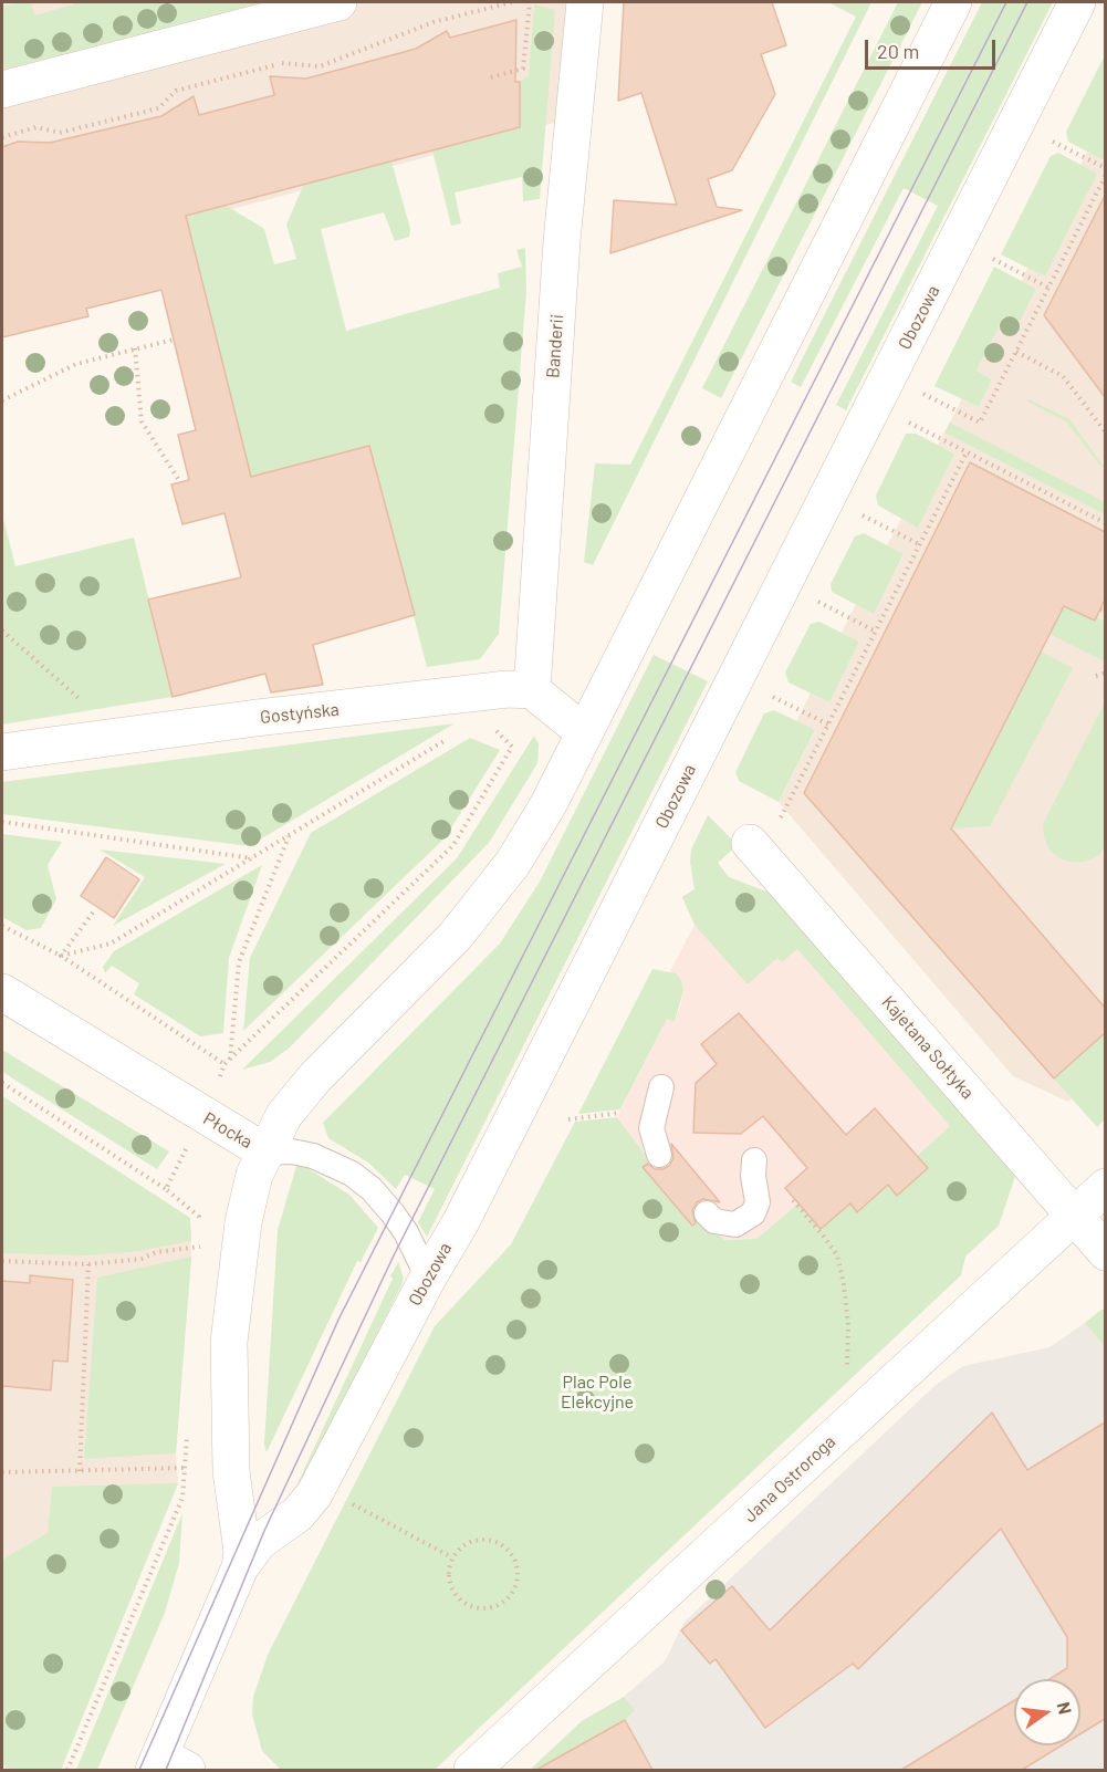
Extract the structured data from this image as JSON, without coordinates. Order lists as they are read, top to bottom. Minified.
{"streets":{"street":["Obozowa","Banderii","Gostyńska","Kajetana Sołtyka","Płocka","Jana Ostroroga"]},"crossings":[["Obozowa","Płocka"],["Banderii","Gostyńska"],["Kajetana Sołtyka","Jana Ostroroga"]],"parks":["Plac Pole Elekcyjne"],"scale_bar":"20 m","north":"right"}
